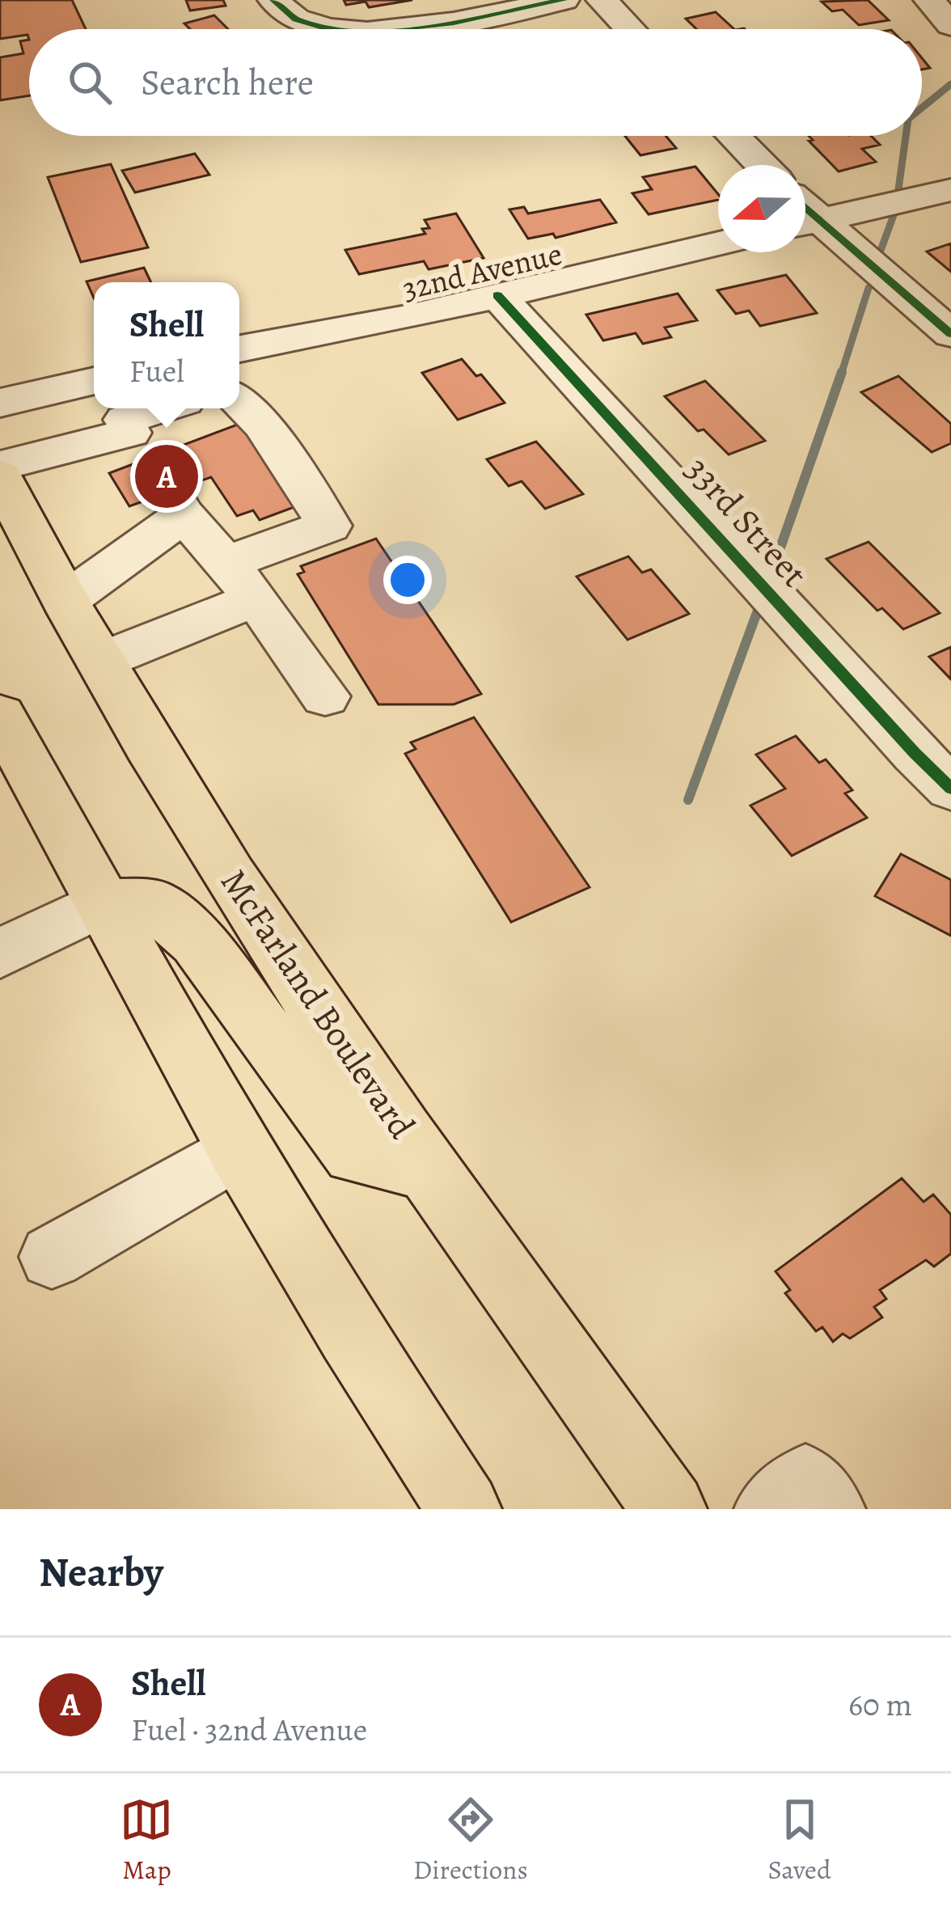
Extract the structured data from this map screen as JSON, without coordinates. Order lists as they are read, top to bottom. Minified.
{"streets":{"highway":["McFarland Boulevard"],"street":["32nd Avenue","33rd Street"]},"crossings":[["32nd Avenue","33rd Street"]],"north":"left","page":{"search":"Search here","popup":["Shell","Fuel"],"pins":"A","heading":"Nearby","list":[{"mark":"A","name":"Shell","note":"Fuel · 32nd Avenue","value":"60 m"}],"nav":["Map","Directions","Saved"]}}
